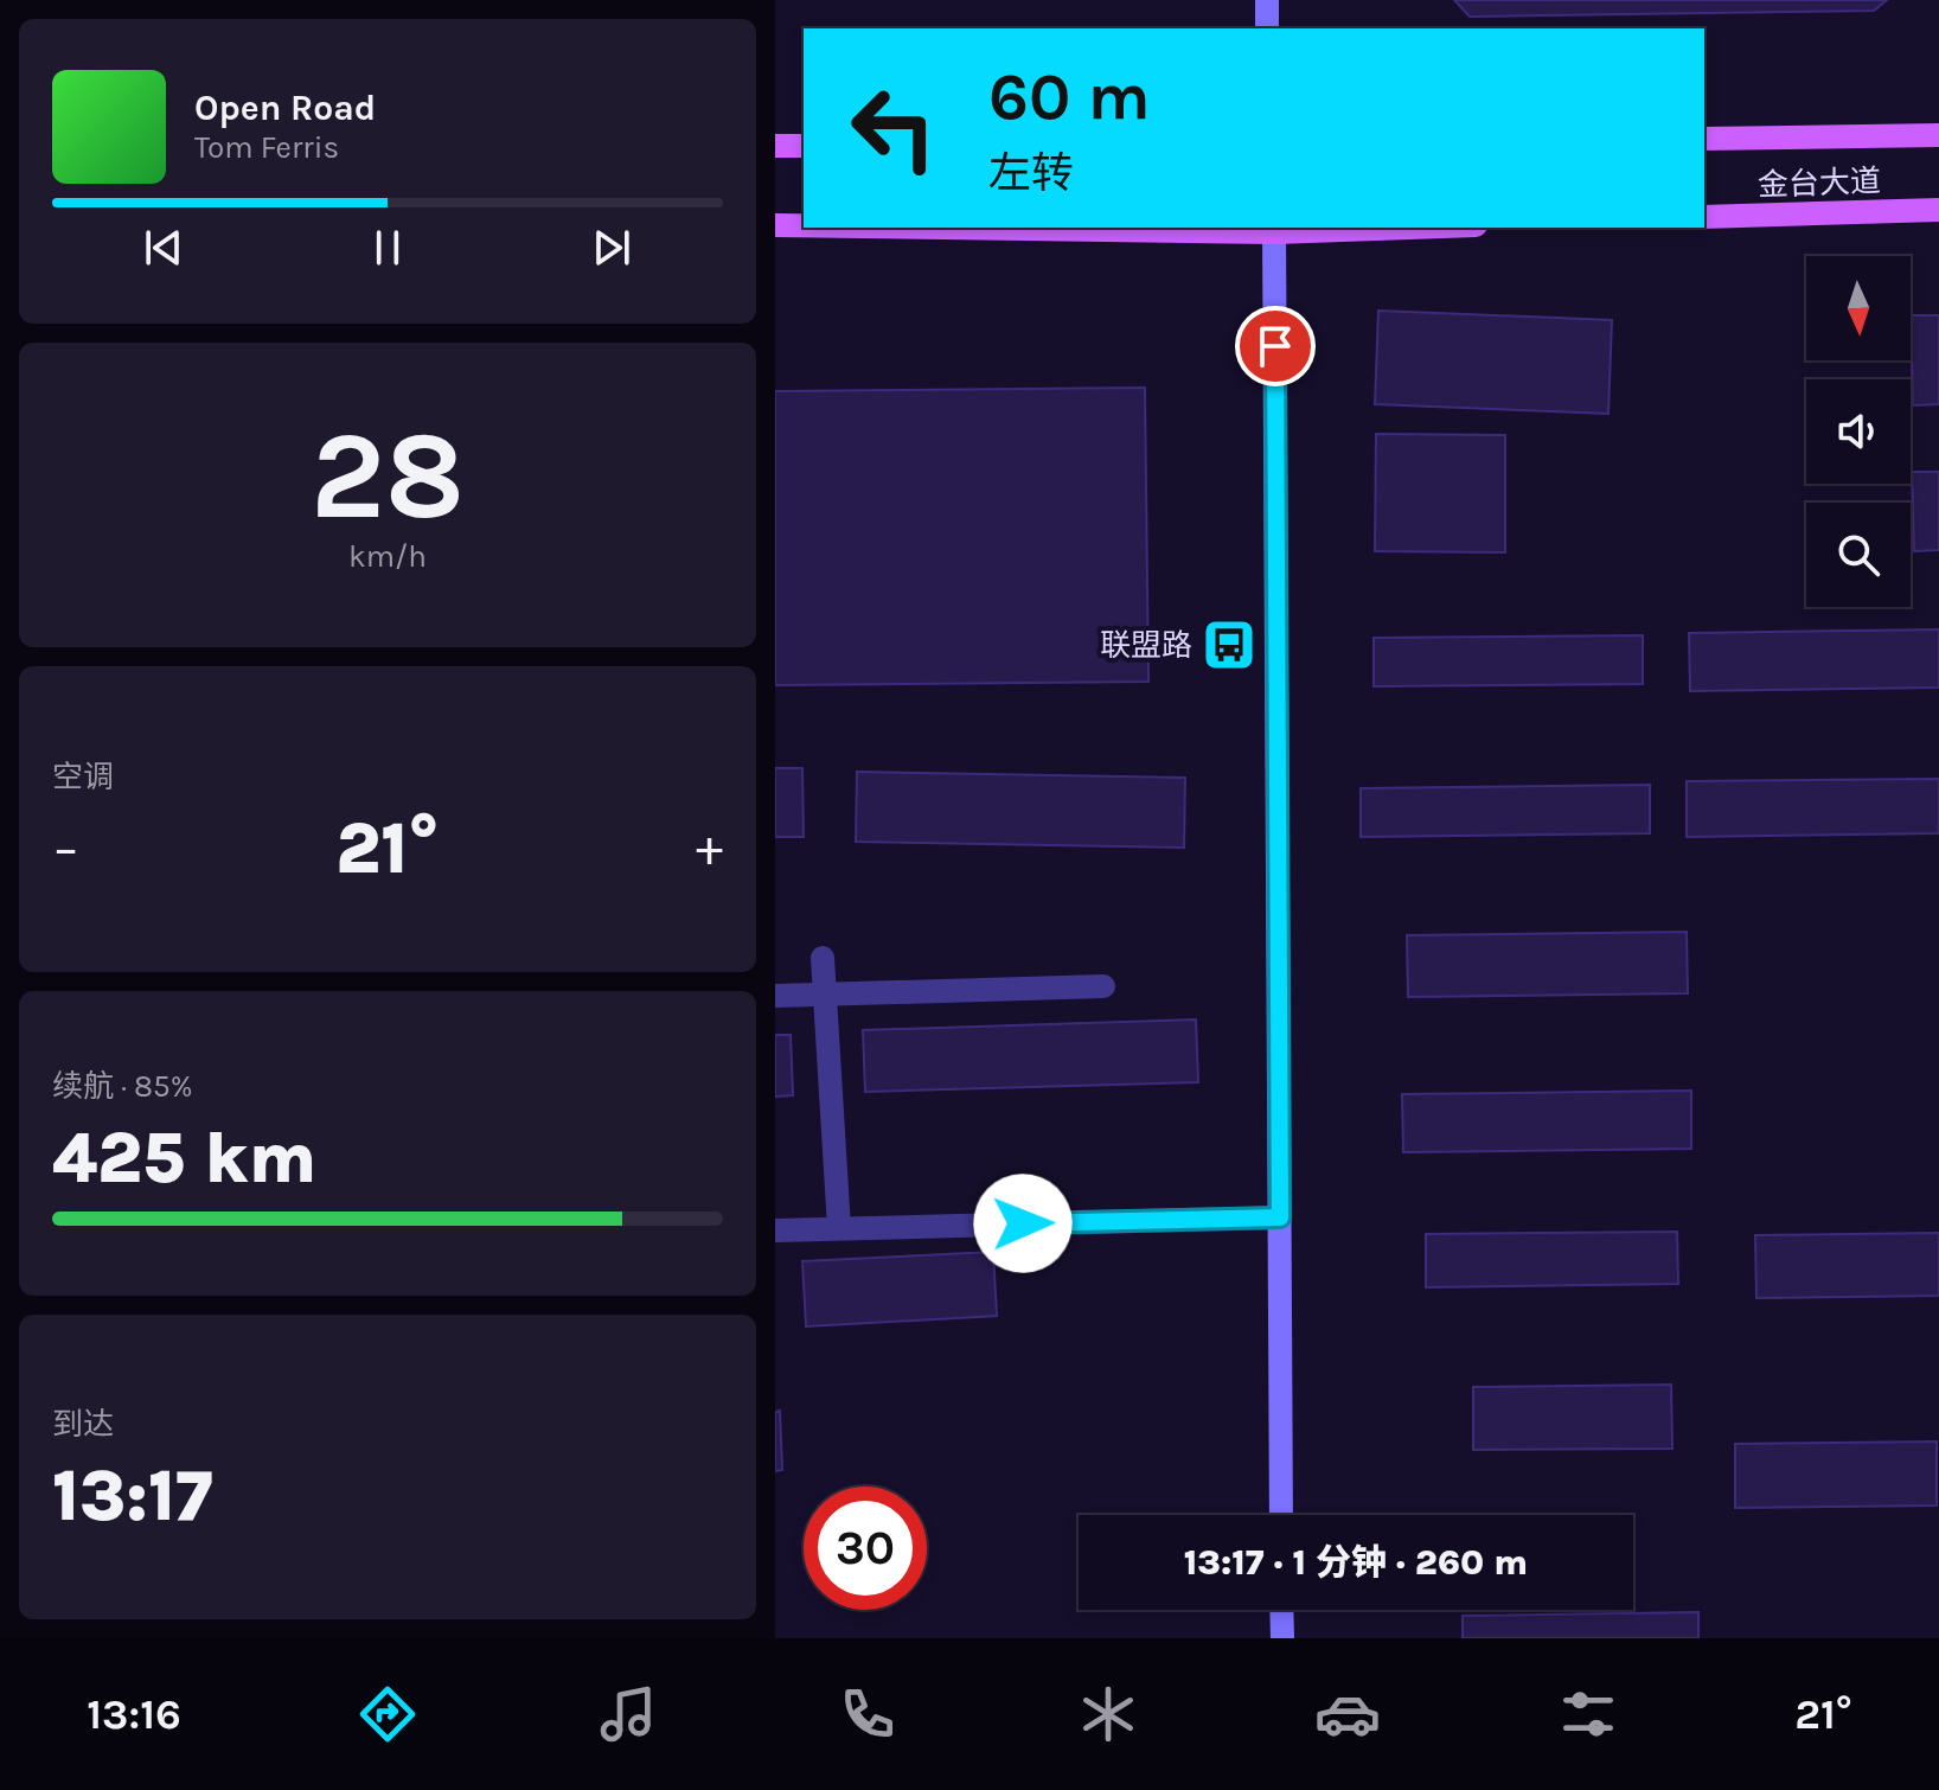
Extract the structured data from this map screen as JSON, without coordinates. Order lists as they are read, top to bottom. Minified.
{"streets":{"main road":["金台大道"]},"places":{"bus stop":["联盟路"]},"north":"bottom","page":{"turn":["60 m","左转"],"song":["Open Road","Tom Ferris"],"tile":[["28","km/h"],"空调",["续航 · 85%","425 km"],["到达","13:17"]],"heat":["−","21°","+"],"limit":"30","trip":"13:17 · 1 分钟 · 260 m","tabs":["13:16","21°"]}}
